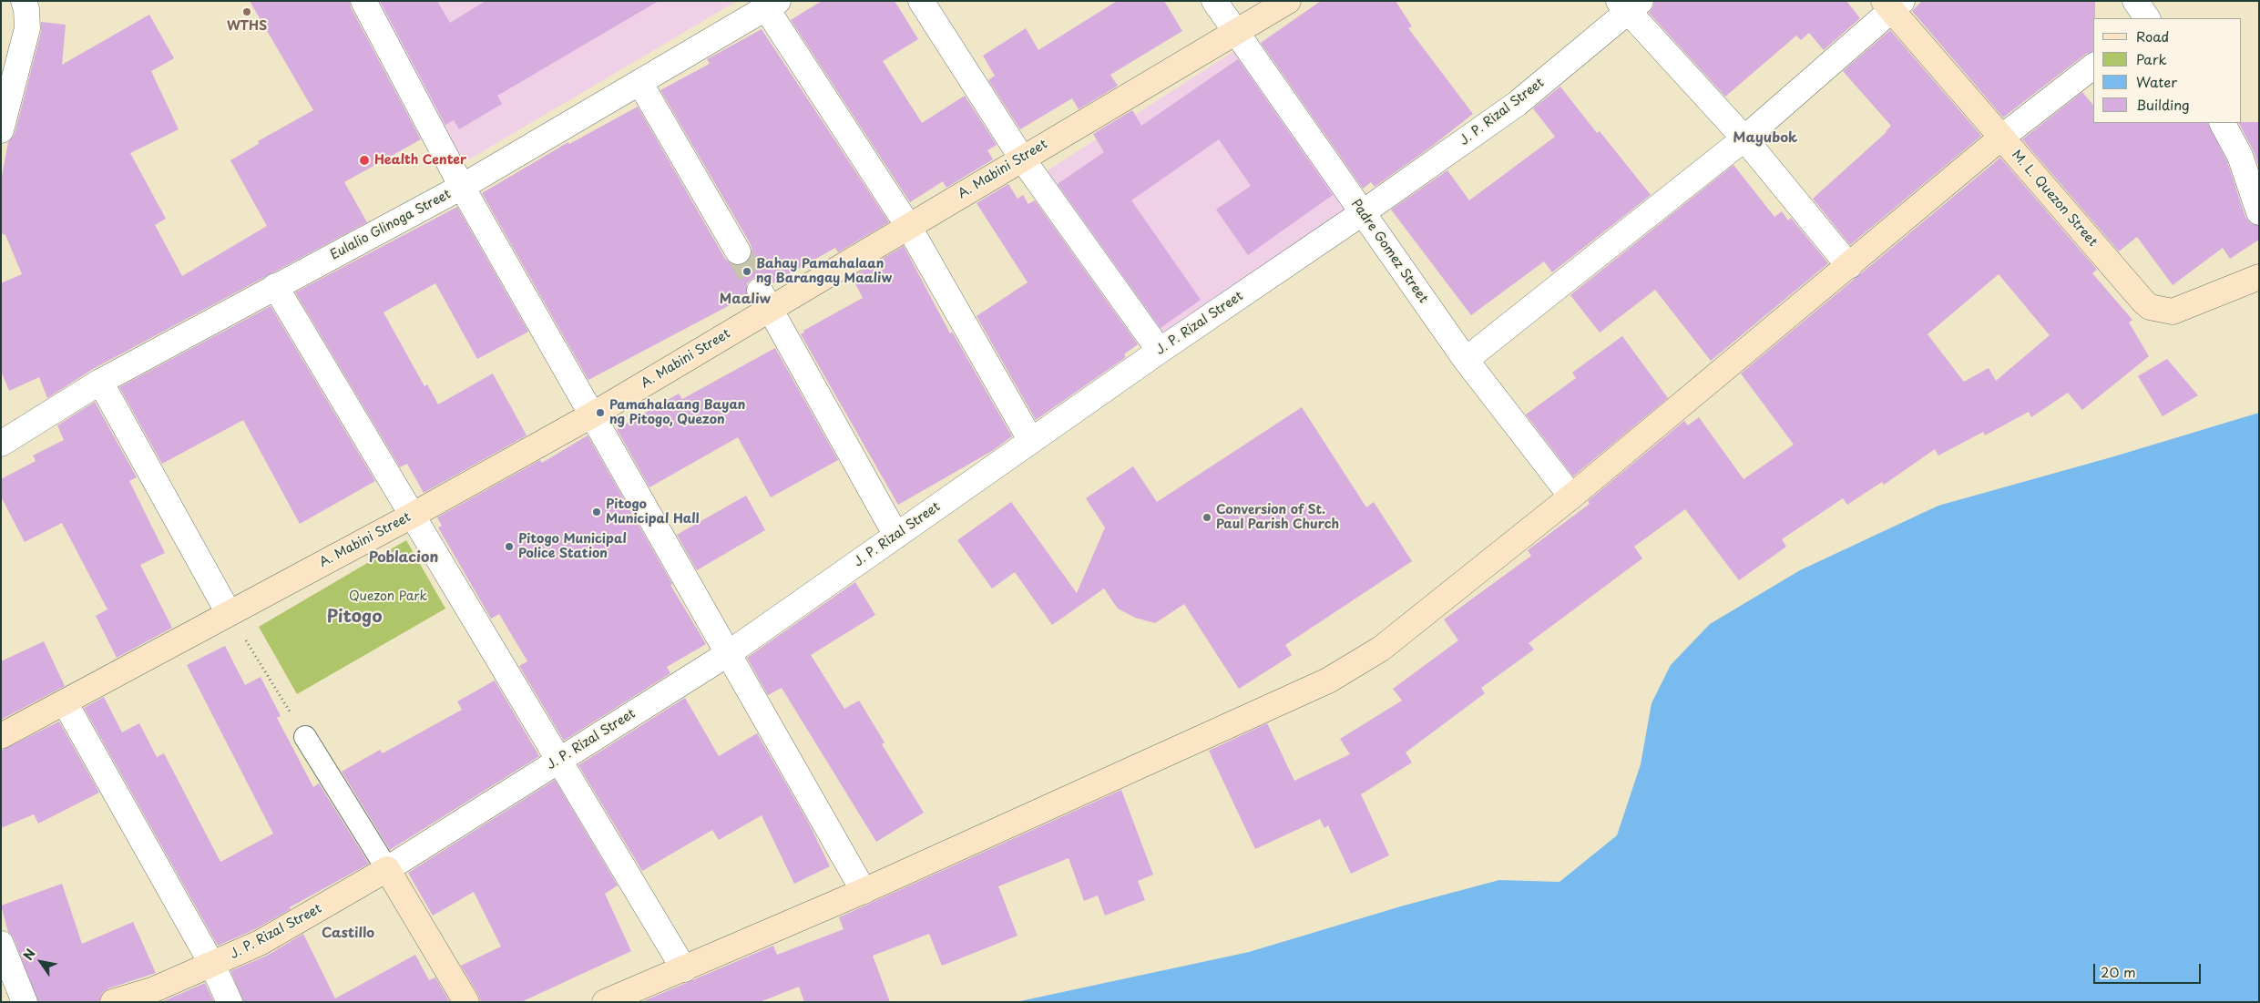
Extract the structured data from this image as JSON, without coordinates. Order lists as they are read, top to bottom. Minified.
{"streets":{"street":["J. P. Rizal Street","A. Mabini Street","M. L. Quezon Street","Eulalio Glinoga Street","Padre Gomez Street"]},"crossings":[["J. P. Rizal Street","Padre Gomez Street"],["A. Mabini Street","Padre Gomez Street"]],"districts":["Mayubok","Maaliw","Poblacion","Pitogo","Castillo"],"parks":["Quezon Park"],"places":["WTHS","Health Center","Bahay Pamahalaan ng Barangay Maaliw","Pamahalaang Bayan ng Pitogo, Quezon","Pitogo Municipal Hall","Conversion of St. Paul Parish Church","Pitogo Municipal Police Station"],"legend":["Road","Park","Water","Building"],"scale_bar":"20 m","north":"top left"}
